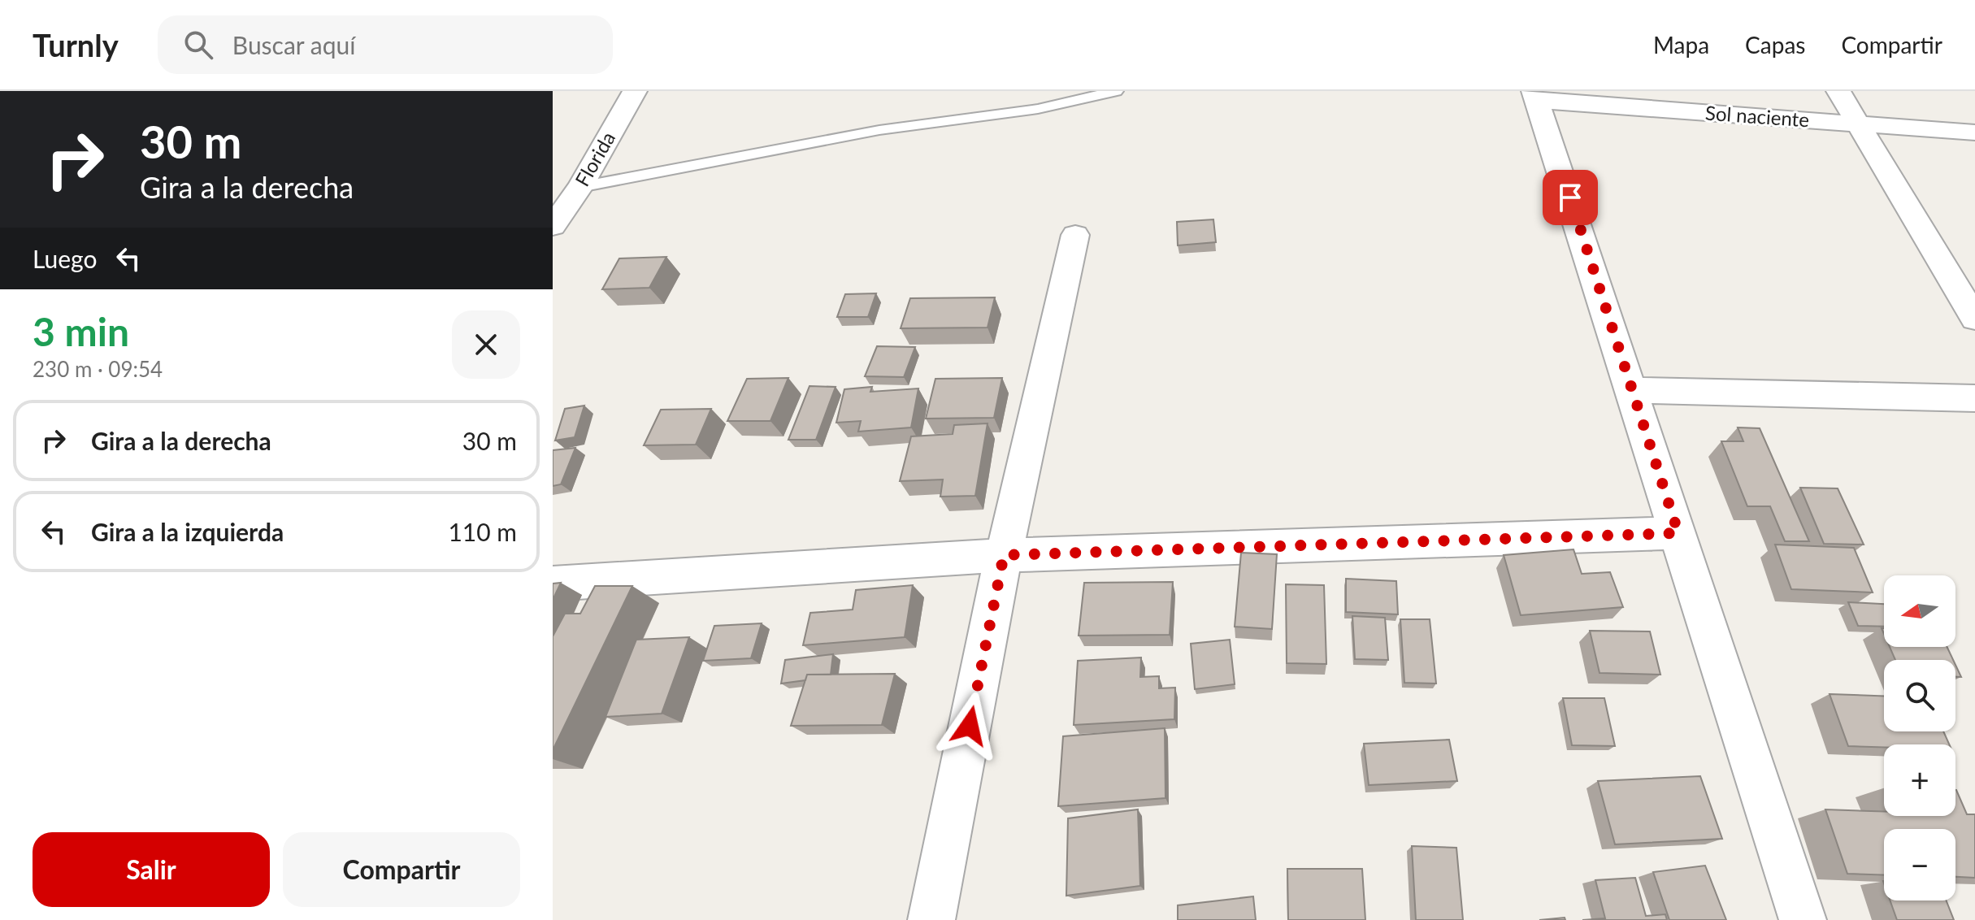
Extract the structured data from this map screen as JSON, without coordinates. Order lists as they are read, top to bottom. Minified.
{"streets":{"street":["Sol naciente","Florida"]},"north":"left","page":{"header":"Turnly","search":"Buscar aquí","nav":["Mapa","Capas","Compartir"],"turn":["30 m","Gira a la derecha"],"then":"Luego","heading":["3 min","230 m · 09:54"],"list":[{"name":"Gira a la derecha","value":"30 m"},{"name":"Gira a la izquierda","value":"110 m"}],"map_buttons":["+","−"],"buttons":["Salir","Compartir"]}}
